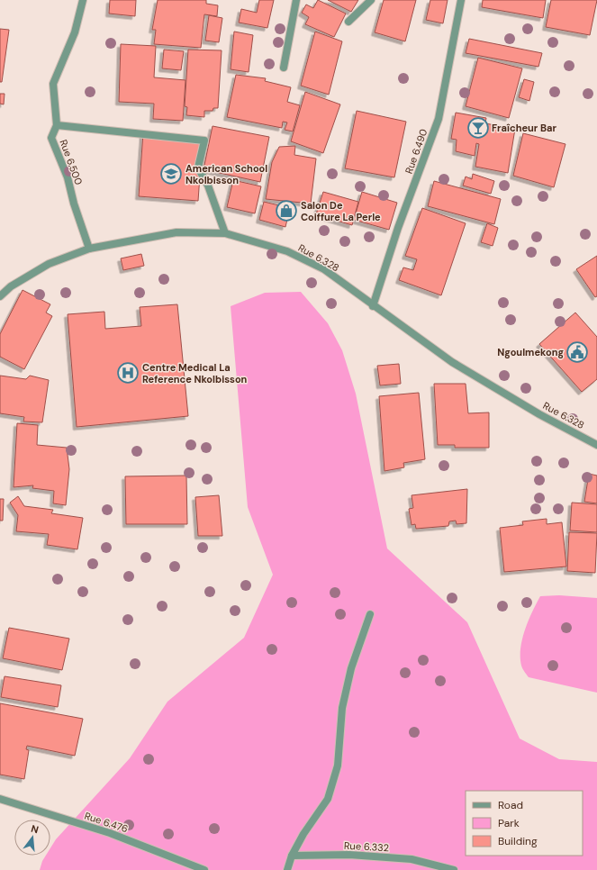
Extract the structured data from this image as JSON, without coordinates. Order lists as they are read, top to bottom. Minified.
{"streets":{"street":["Rue 6.490","Rue 6.500","Rue 6.328","Rue 6.476","Rue 6.332"]},"crossings":[["Rue 6.490","Rue 6.328"],["Rue 6.500","Rue 6.328"]],"places":{"bar":["Fraîcheur Bar"],"school or university":["American School Nkolbisson"],"shop":["Salon De Coiffure La Perle"],"public building":["Ngoulmekong"],"hospital":["Centre Medical La Reference Nkolbisson"]},"legend":["Road","Park","Building"],"north":"top"}
